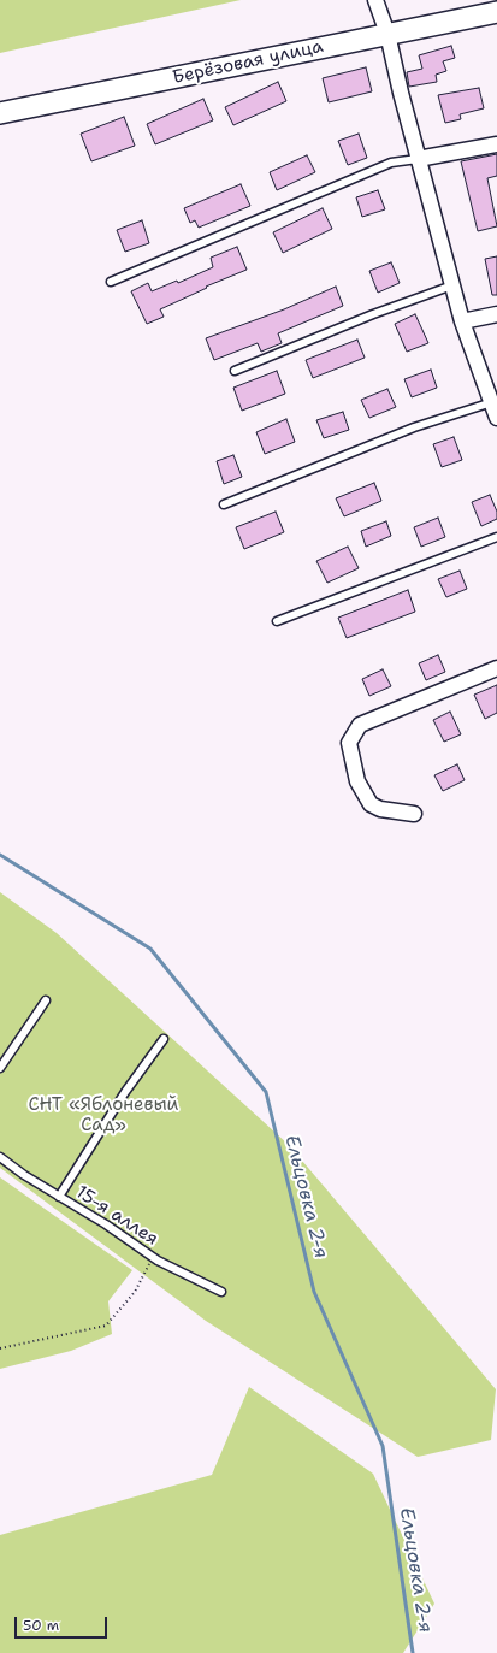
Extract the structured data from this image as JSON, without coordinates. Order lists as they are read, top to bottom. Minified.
{"streets":{"main road":["Берёзовая улица"],"lane":["15-я аллея"]},"water":["Ельцовка 2-я"],"parks":["СНТ «Яблоневый Сад»"],"scale_bar":"50 m"}
